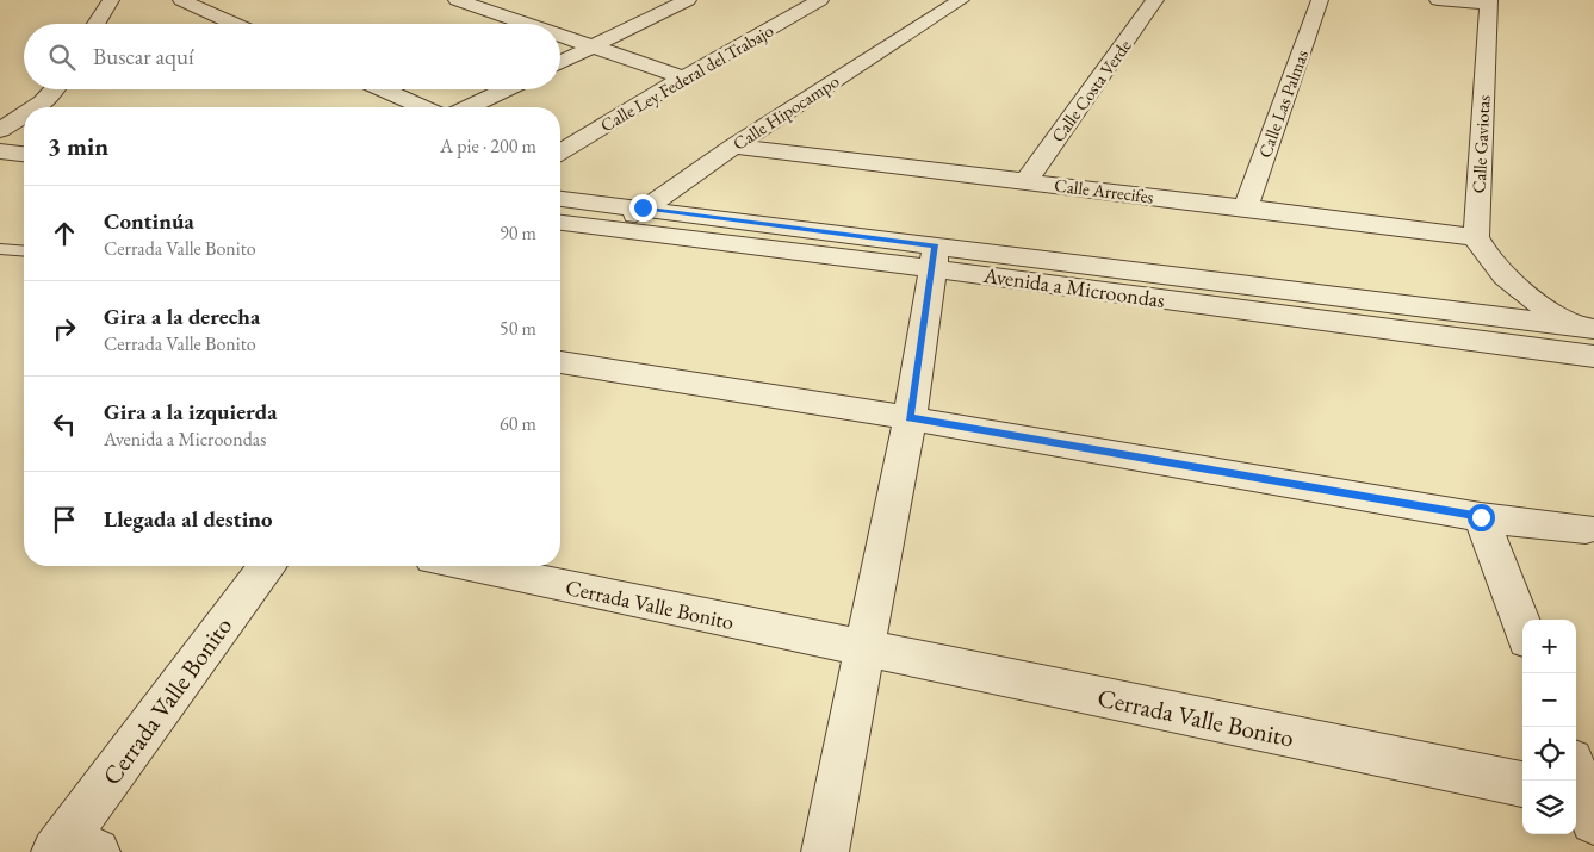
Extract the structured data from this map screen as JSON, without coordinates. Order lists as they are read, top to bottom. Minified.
{"streets":{"street":["Calle Ley Federal del Trabajo","Calle Costa Verde","Calle Las Palmas","Calle Hipocampo","Calle Gaviotas","Calle Arrecifes","Avenida a Microondas","Cerrada Valle Bonito"]},"crossings":[["Calle Costa Verde","Calle Arrecifes"],["Calle Las Palmas","Calle Arrecifes"],["Calle Hipocampo","Calle Arrecifes"],["Calle Hipocampo","Avenida a Microondas"],["Calle Gaviotas","Calle Arrecifes"]],"page":{"search":"Buscar aquí","heading":["3 min","A pie · 200 m"],"list":[["Continúa","Cerrada Valle Bonito","90 m"],["Gira a la derecha","Cerrada Valle Bonito","50 m"],["Gira a la izquierda","Avenida a Microondas","60 m"],"Llegada al destino"],"map_buttons":["+","−"]}}
